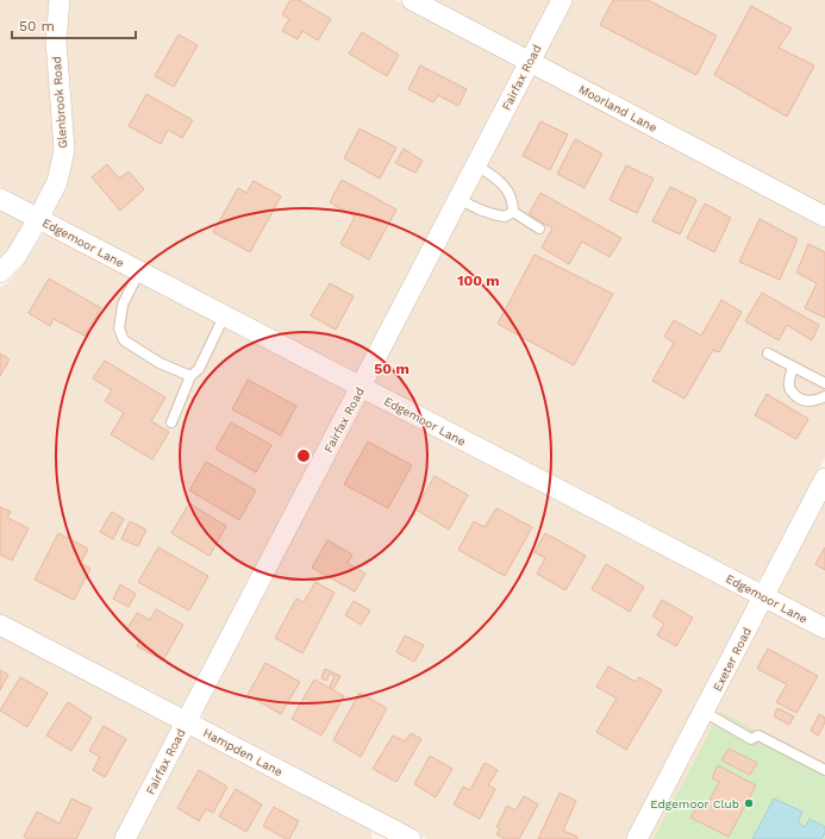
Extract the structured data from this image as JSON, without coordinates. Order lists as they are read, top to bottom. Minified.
{"streets":{"street":["Fairfax Road","Glenbrook Road","Moorland Lane","Edgemoor Lane","Exeter Road","Hampden Lane"]},"crossings":[["Fairfax Road","Moorland Lane"],["Fairfax Road","Edgemoor Lane"],["Fairfax Road","Hampden Lane"],["Glenbrook Road","Edgemoor Lane"],["Edgemoor Lane","Exeter Road"]],"places":["Edgemoor Club"],"scale_bar":"50 m","rings":["100 m","50 m"]}
